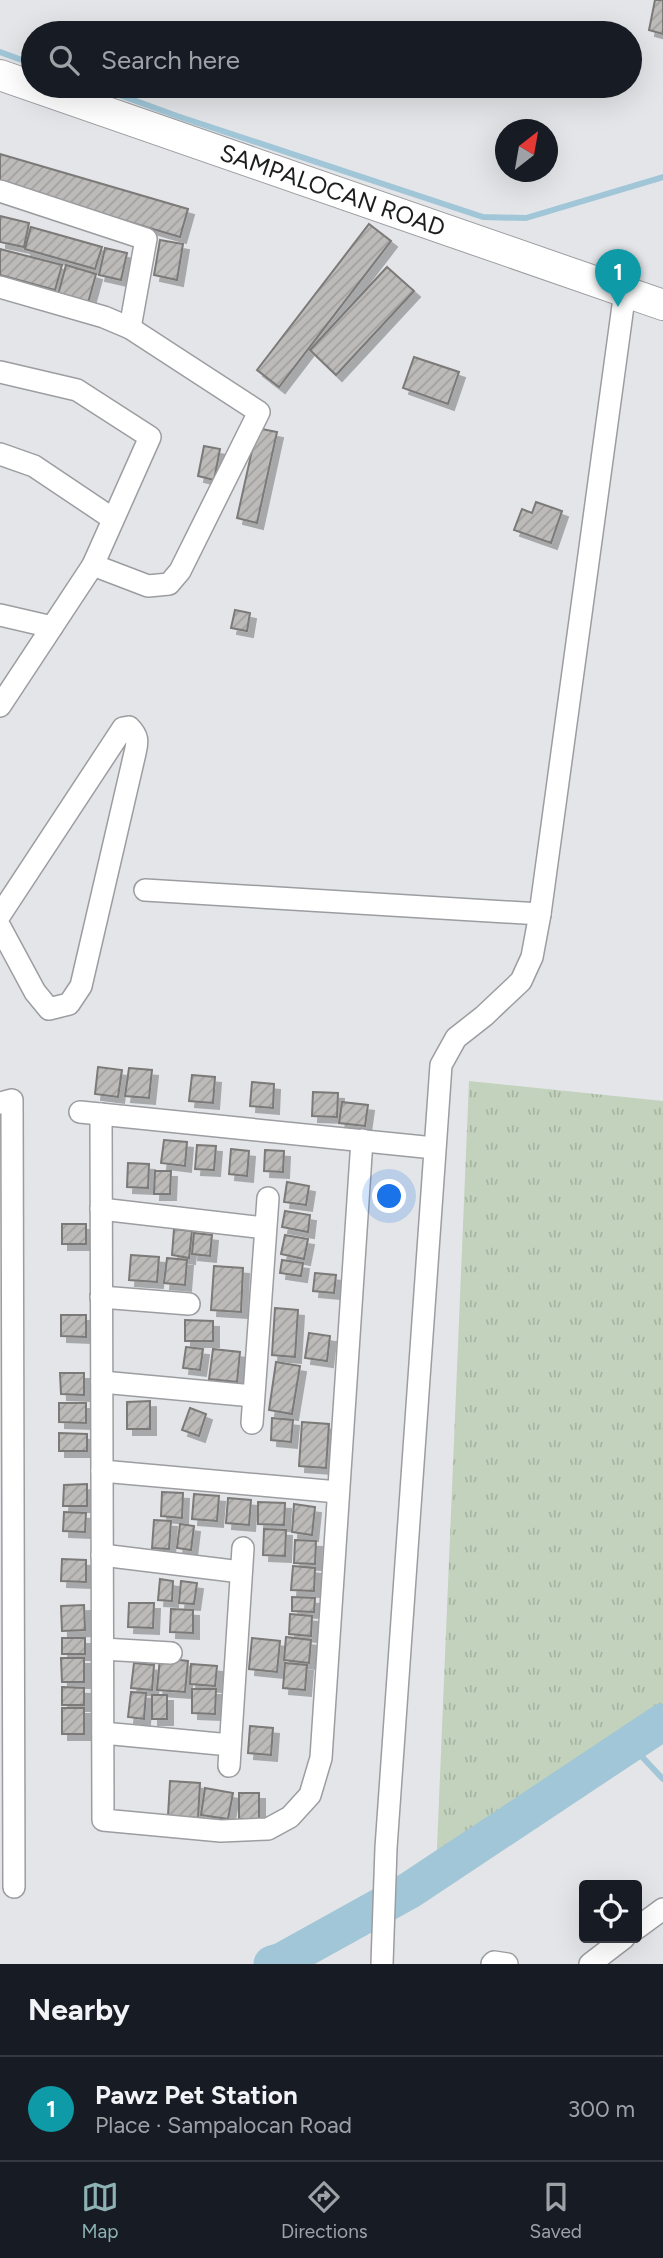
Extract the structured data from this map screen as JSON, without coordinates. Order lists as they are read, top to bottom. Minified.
{"streets":{"main road":["SAMPALOCAN ROAD"]},"north":"top right","page":{"search":"Search here","pins":"1","heading":"Nearby","list":[{"mark":"1","name":"Pawz Pet Station","note":"Place · Sampalocan Road","value":"300 m"}],"nav":["Map","Directions","Saved"]}}
